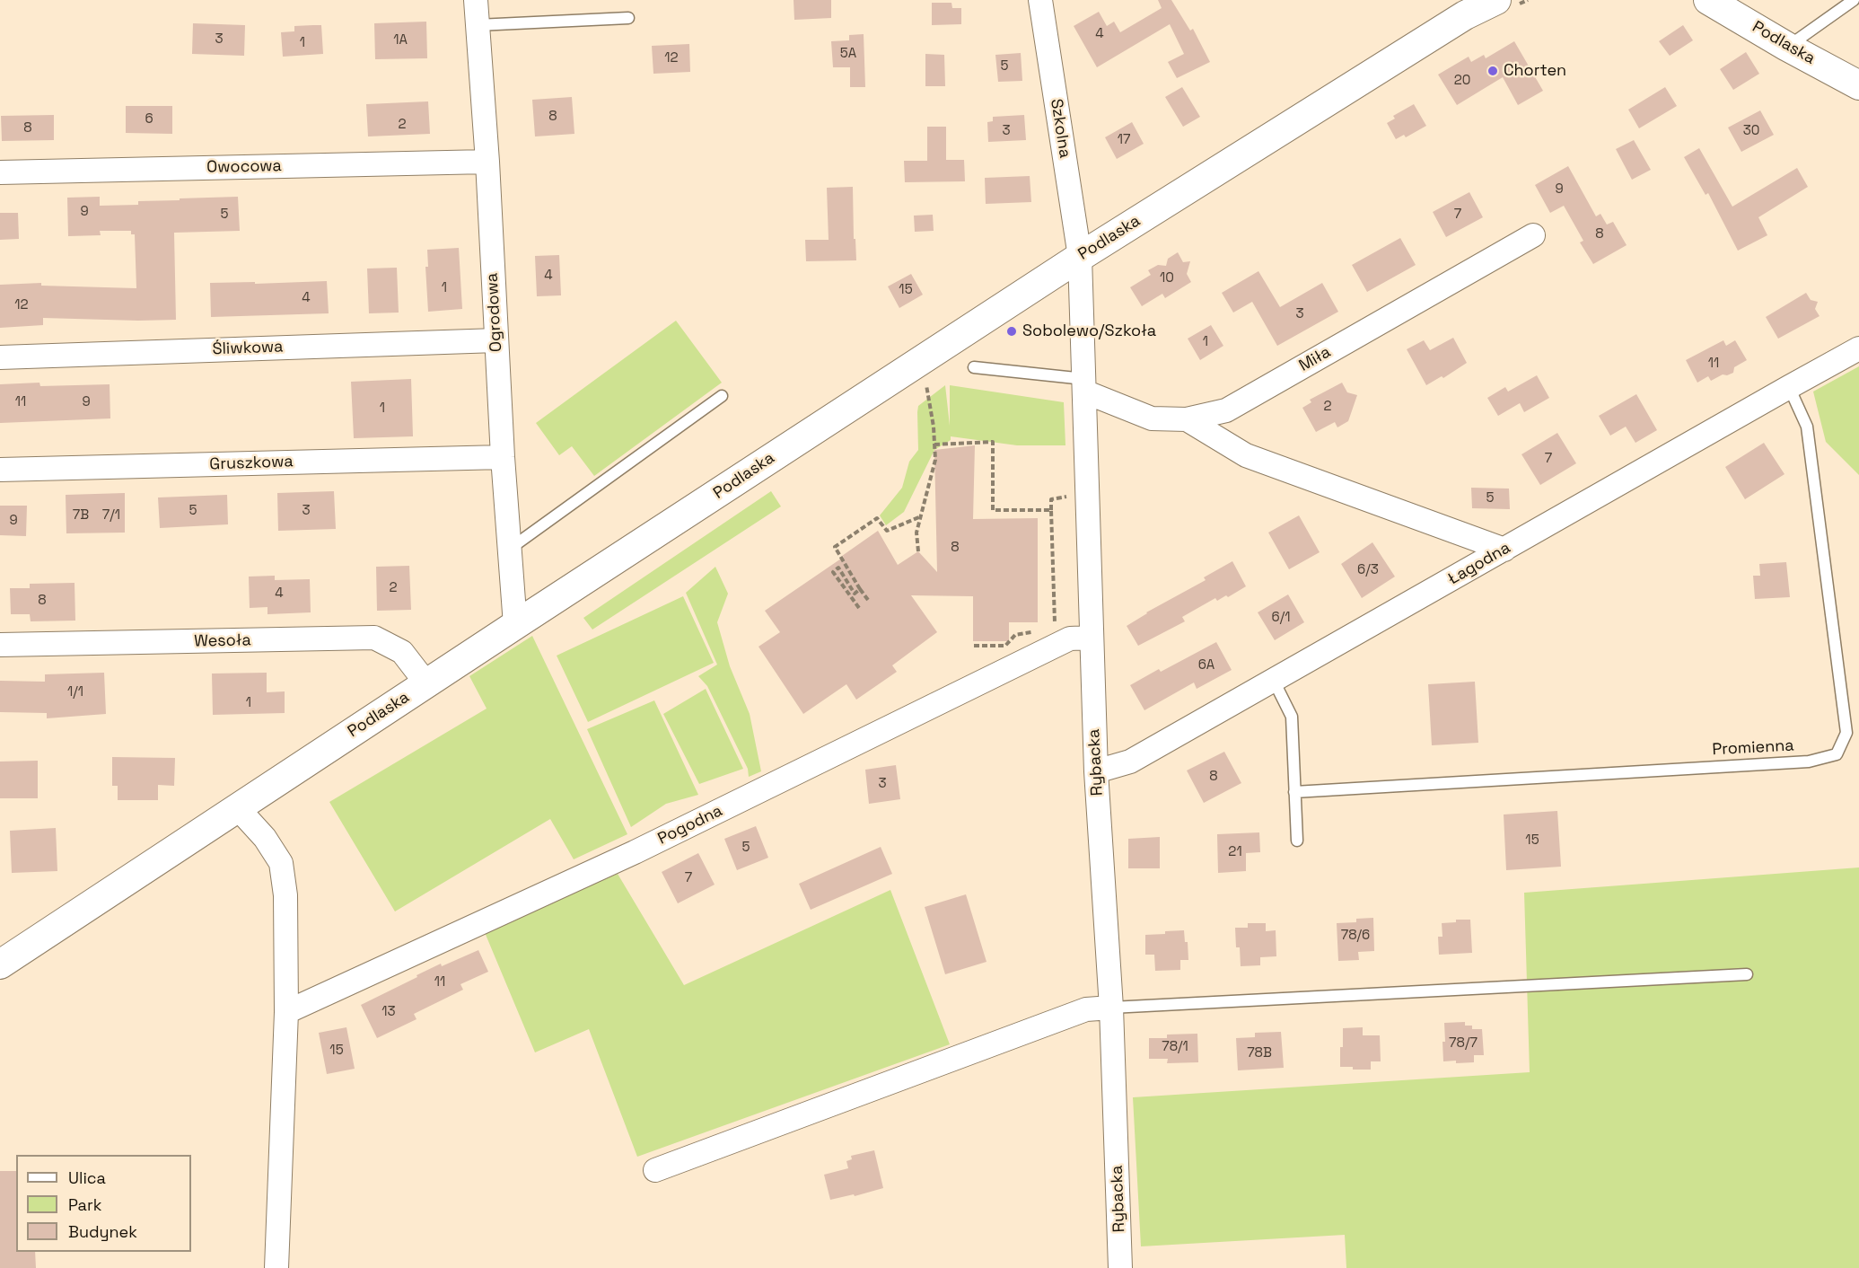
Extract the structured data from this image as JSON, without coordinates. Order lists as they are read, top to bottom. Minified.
{"streets":{"street":["Podlaska","Szkolna","Owocowa","Ogrodowa","Śliwkowa","Miła","Gruszkowa","Łagodna","Wesoła","Rybacka","Pogodna"],"lane":["Promienna"]},"crossings":[["Podlaska","Szkolna"],["Podlaska","Ogrodowa"],["Podlaska","Wesoła"],["Podlaska","Rybacka"],["Szkolna","Rybacka"],["Owocowa","Ogrodowa"],["Ogrodowa","Śliwkowa"],["Ogrodowa","Gruszkowa"],["Miła","Rybacka"],["Łagodna","Promienna"],["Łagodna","Rybacka"],["Rybacka","Pogodna"]],"places":["Chorten","Sobolewo/Szkoła"],"house_numbers":["4","3","1A","1","5A","12","5","20","8","6","2","8","3","30","17","9","9","5","7","8","4","10","1","15","4","12","3","1","11","11","9","2","1","7","5","5","3","7B","7/1","9","8","6/3","2","4","8","6/1","6A","1/1","1","8","3","15","5","21","7","78/6","11","13","78/7","78/1","15","78B"],"legend":["Ulica","Park","Budynek"]}
